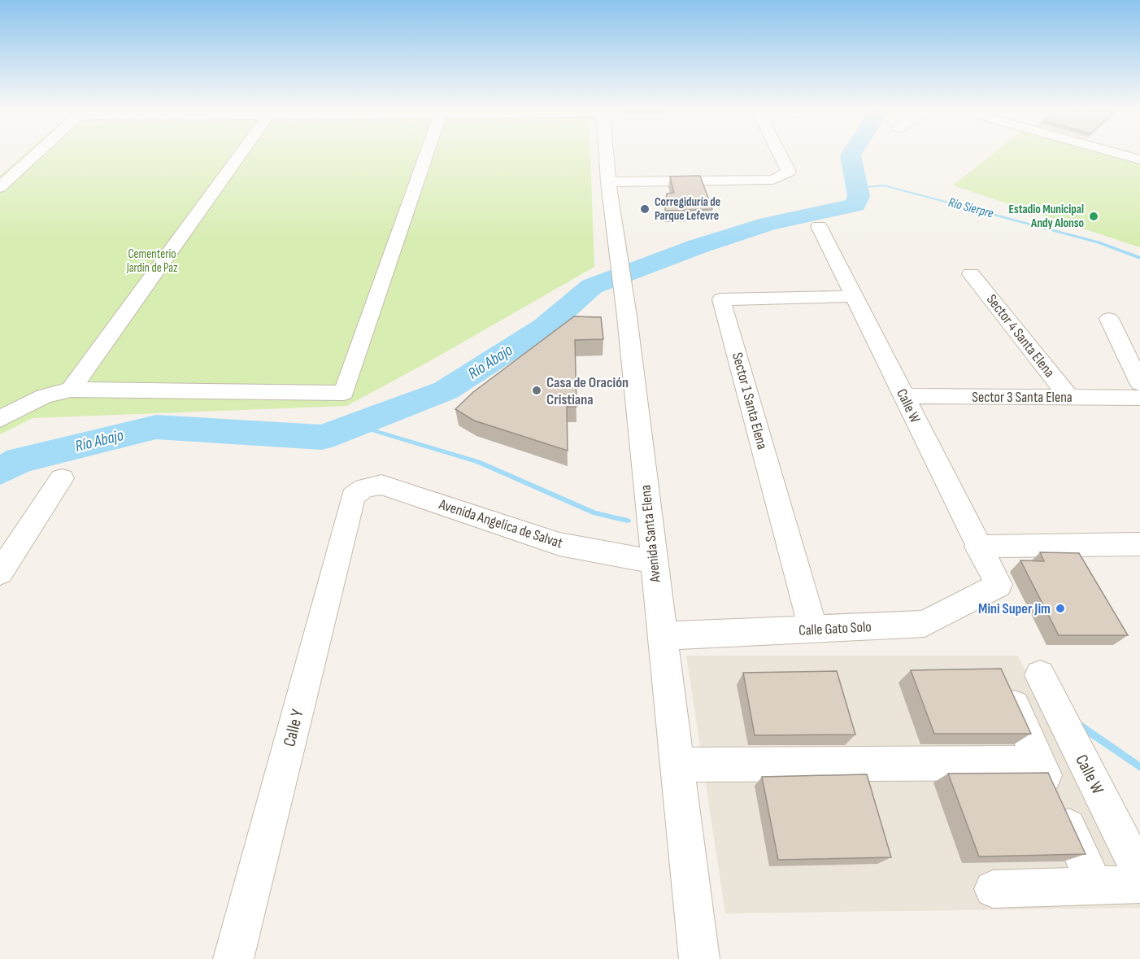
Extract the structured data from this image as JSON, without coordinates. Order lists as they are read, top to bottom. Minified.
{"streets":{"street":["Sector 4 Santa Elena","Sector 3 Santa Elena","Sector 1 Santa Elena","Calle W","Avenida Angelica de Salvat","Avenida Santa Elena","Calle Gato Solo","Calle Y"]},"crossings":[["Sector 4 Santa Elena","Sector 3 Santa Elena"],["Sector 3 Santa Elena","Calle W"],["Sector 1 Santa Elena","Calle W"],["Sector 1 Santa Elena","Calle Gato Solo"],["Calle W","Calle Gato Solo"],["Avenida Angelica de Salvat","Avenida Santa Elena"],["Avenida Angelica de Salvat","Calle Y"],["Avenida Santa Elena","Calle Gato Solo"]],"water":["Rio Sierpre","Río Abajo"],"parks":["Cementerio Jardín de Paz"],"places":["Corregiduría de Parque Lefevre","Estadio Municipal Andy Alonso","Casa de Oración Cristiana","Mini Super Jim"]}
